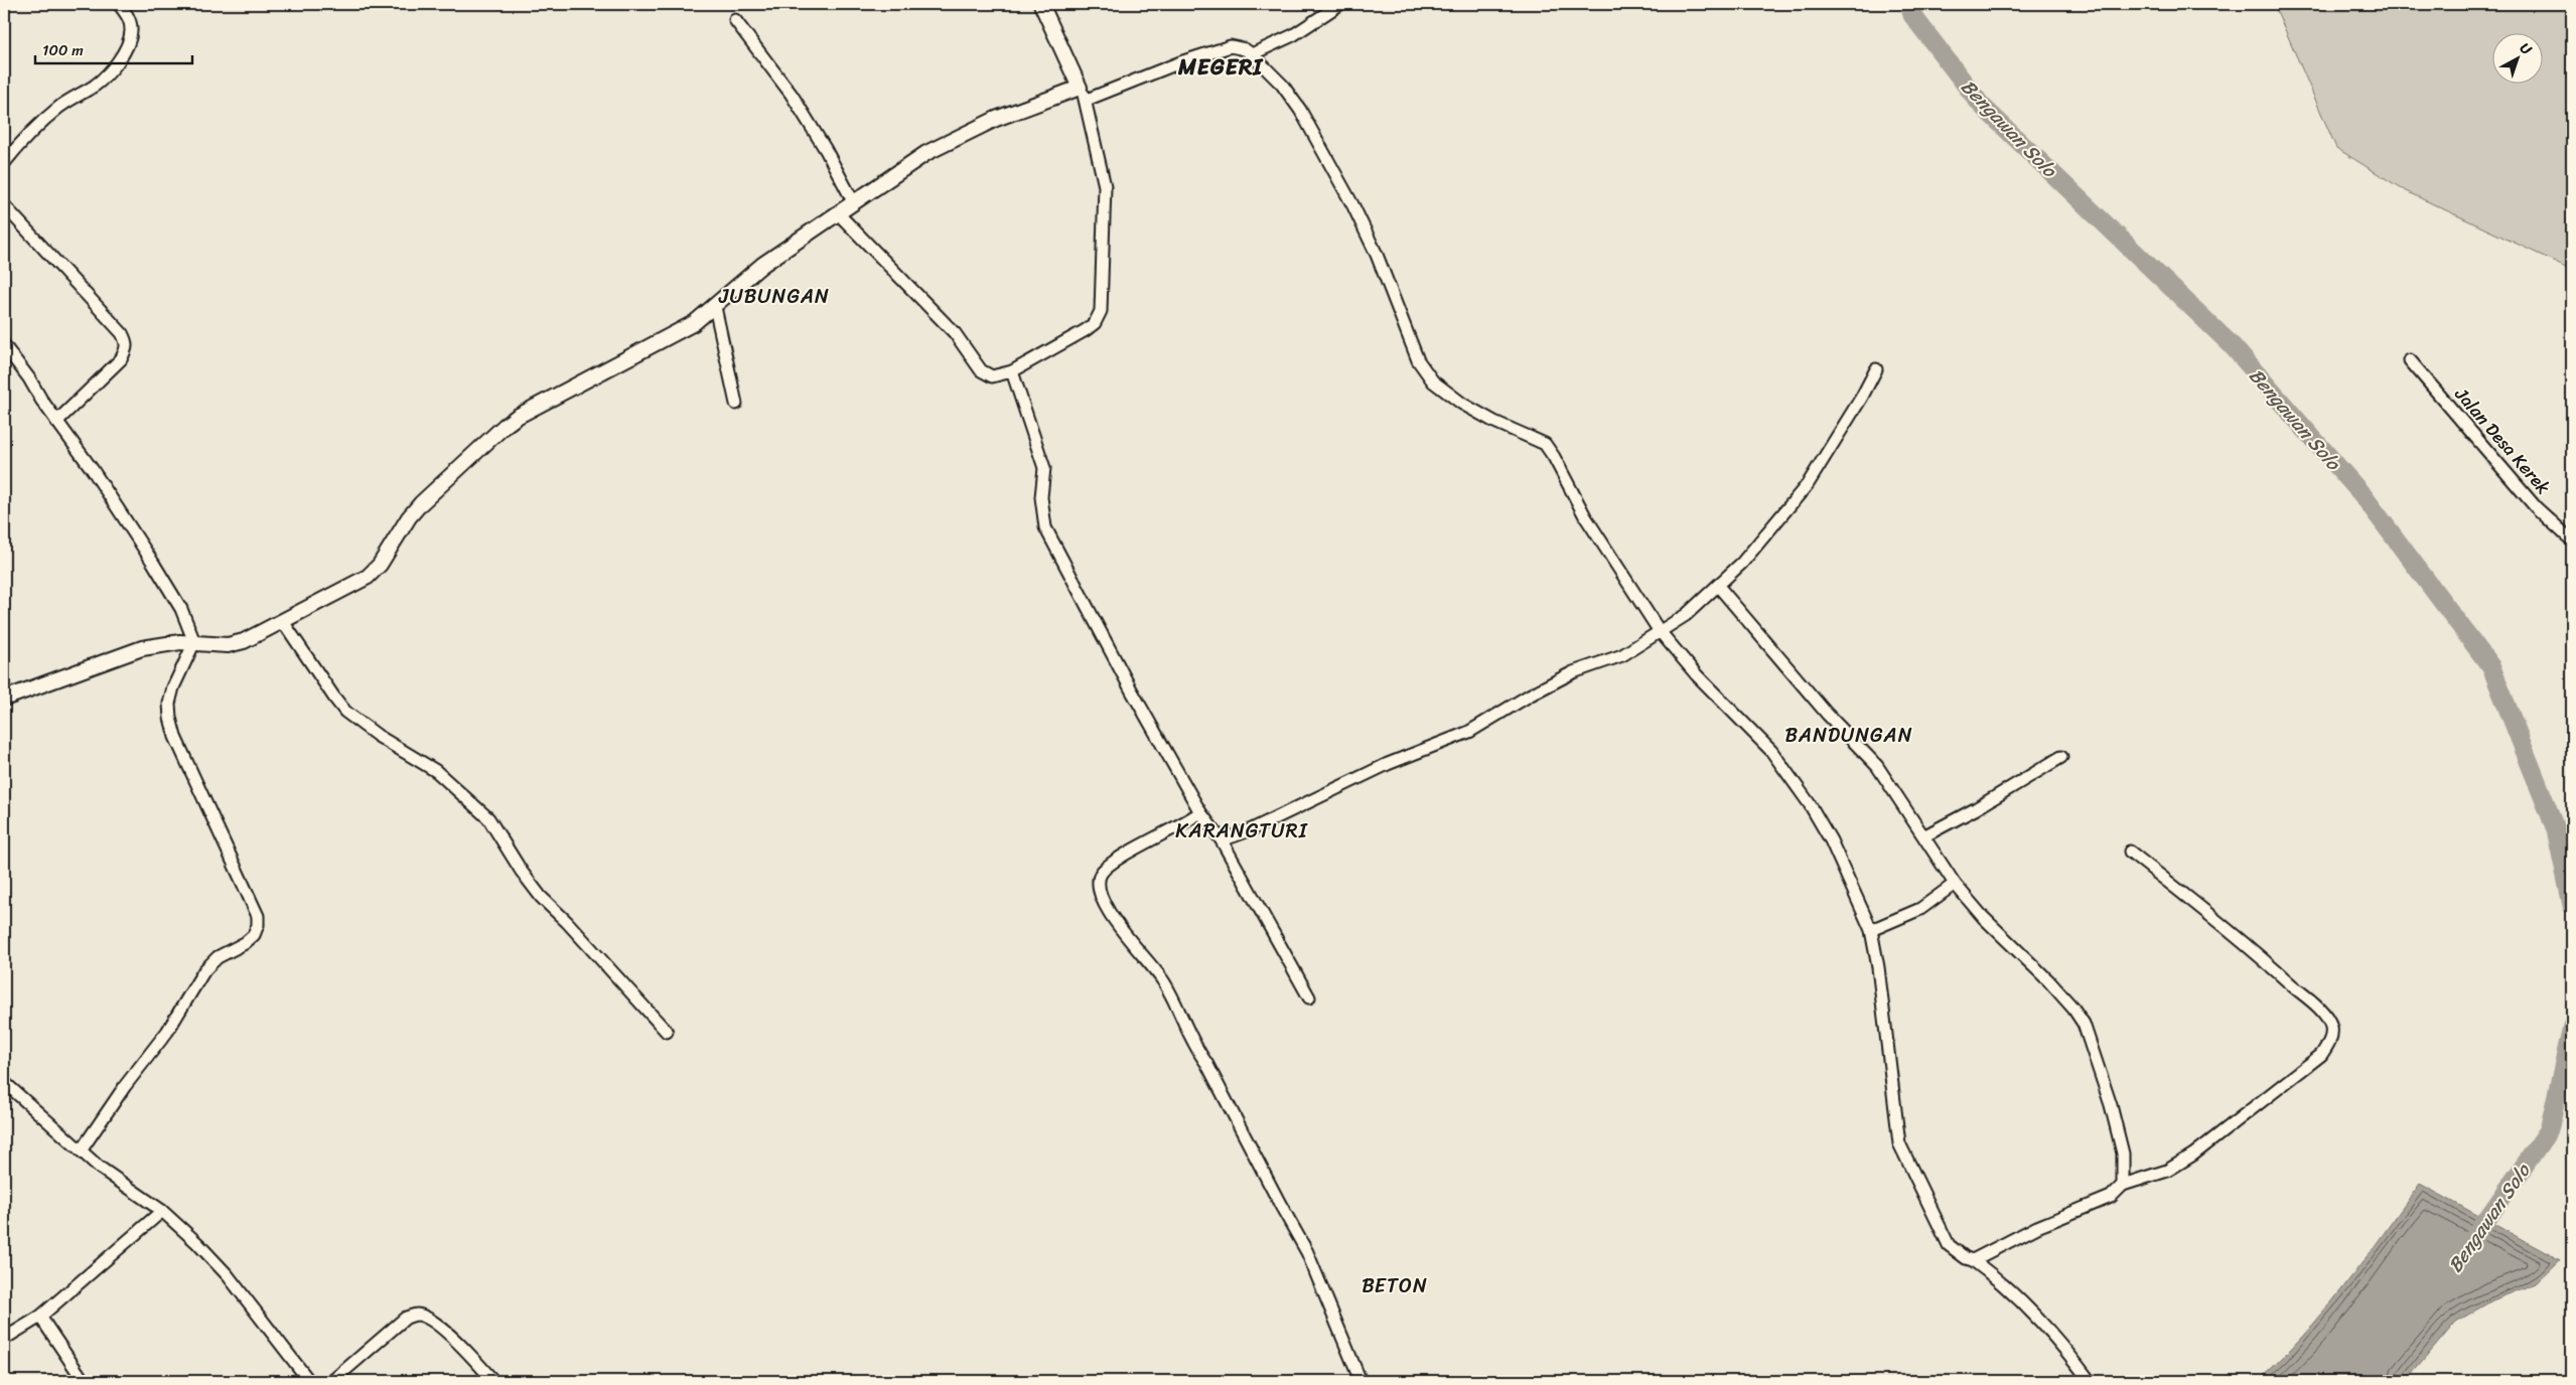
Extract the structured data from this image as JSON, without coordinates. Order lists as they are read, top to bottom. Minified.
{"streets":{"street":["Jalan Desa Kerek"]},"districts":["MEGERI","JUBUNGAN","BANDUNGAN","KARANGTURI","BETON"],"water":["Bengawan Solo"],"scale_bar":"100 m","north":"top right"}
